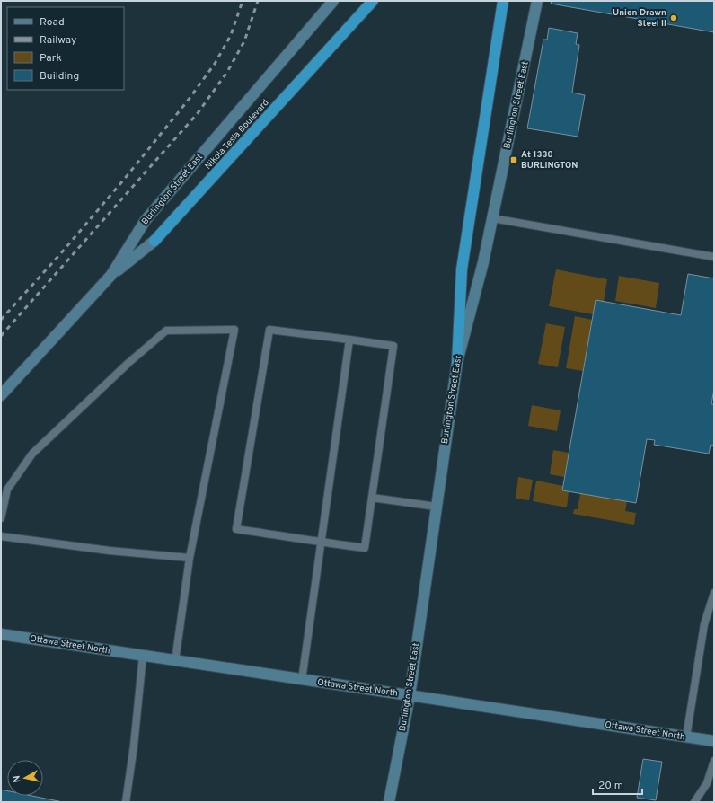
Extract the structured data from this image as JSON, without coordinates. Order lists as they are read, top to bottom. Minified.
{"streets":{"highway":["Nikola Tesla Boulevard"],"main road":["Burlington Street East","Ottawa Street North"]},"crossings":[["Burlington Street East","Nikola Tesla Boulevard"],["Burlington Street East","Ottawa Street North"]],"places":{"other":["Union Drawn Steel II"],"transit":["At 1330 BURLINGTON"]},"legend":["Road","Railway","Park","Building"],"scale_bar":"20 m","north":"left"}
